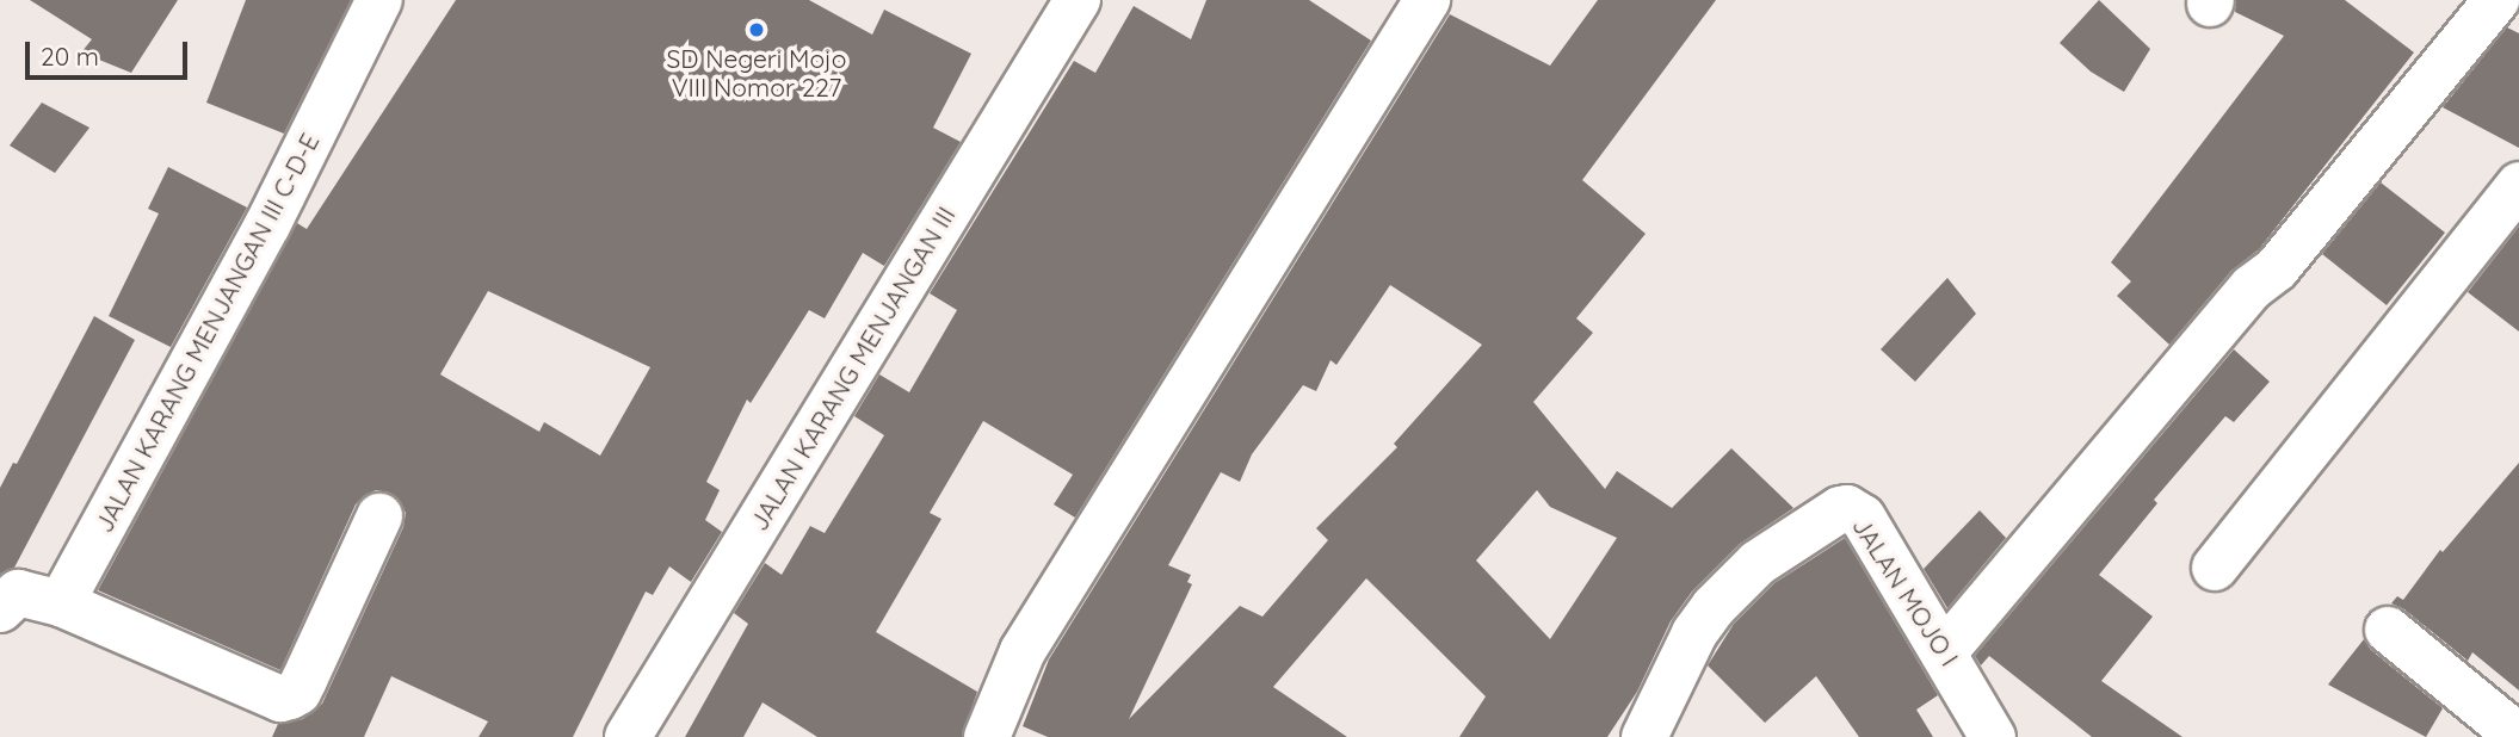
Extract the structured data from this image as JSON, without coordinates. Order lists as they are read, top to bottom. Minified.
{"streets":{"street":["JALAN KARANG MENJANGAN III C-D-E","JALAN KARANG MENJANGAN III","JALAN MOJO I"]},"places":["SD Negeri Mojo VIII Nomor 227"],"scale_bar":"20 m"}
